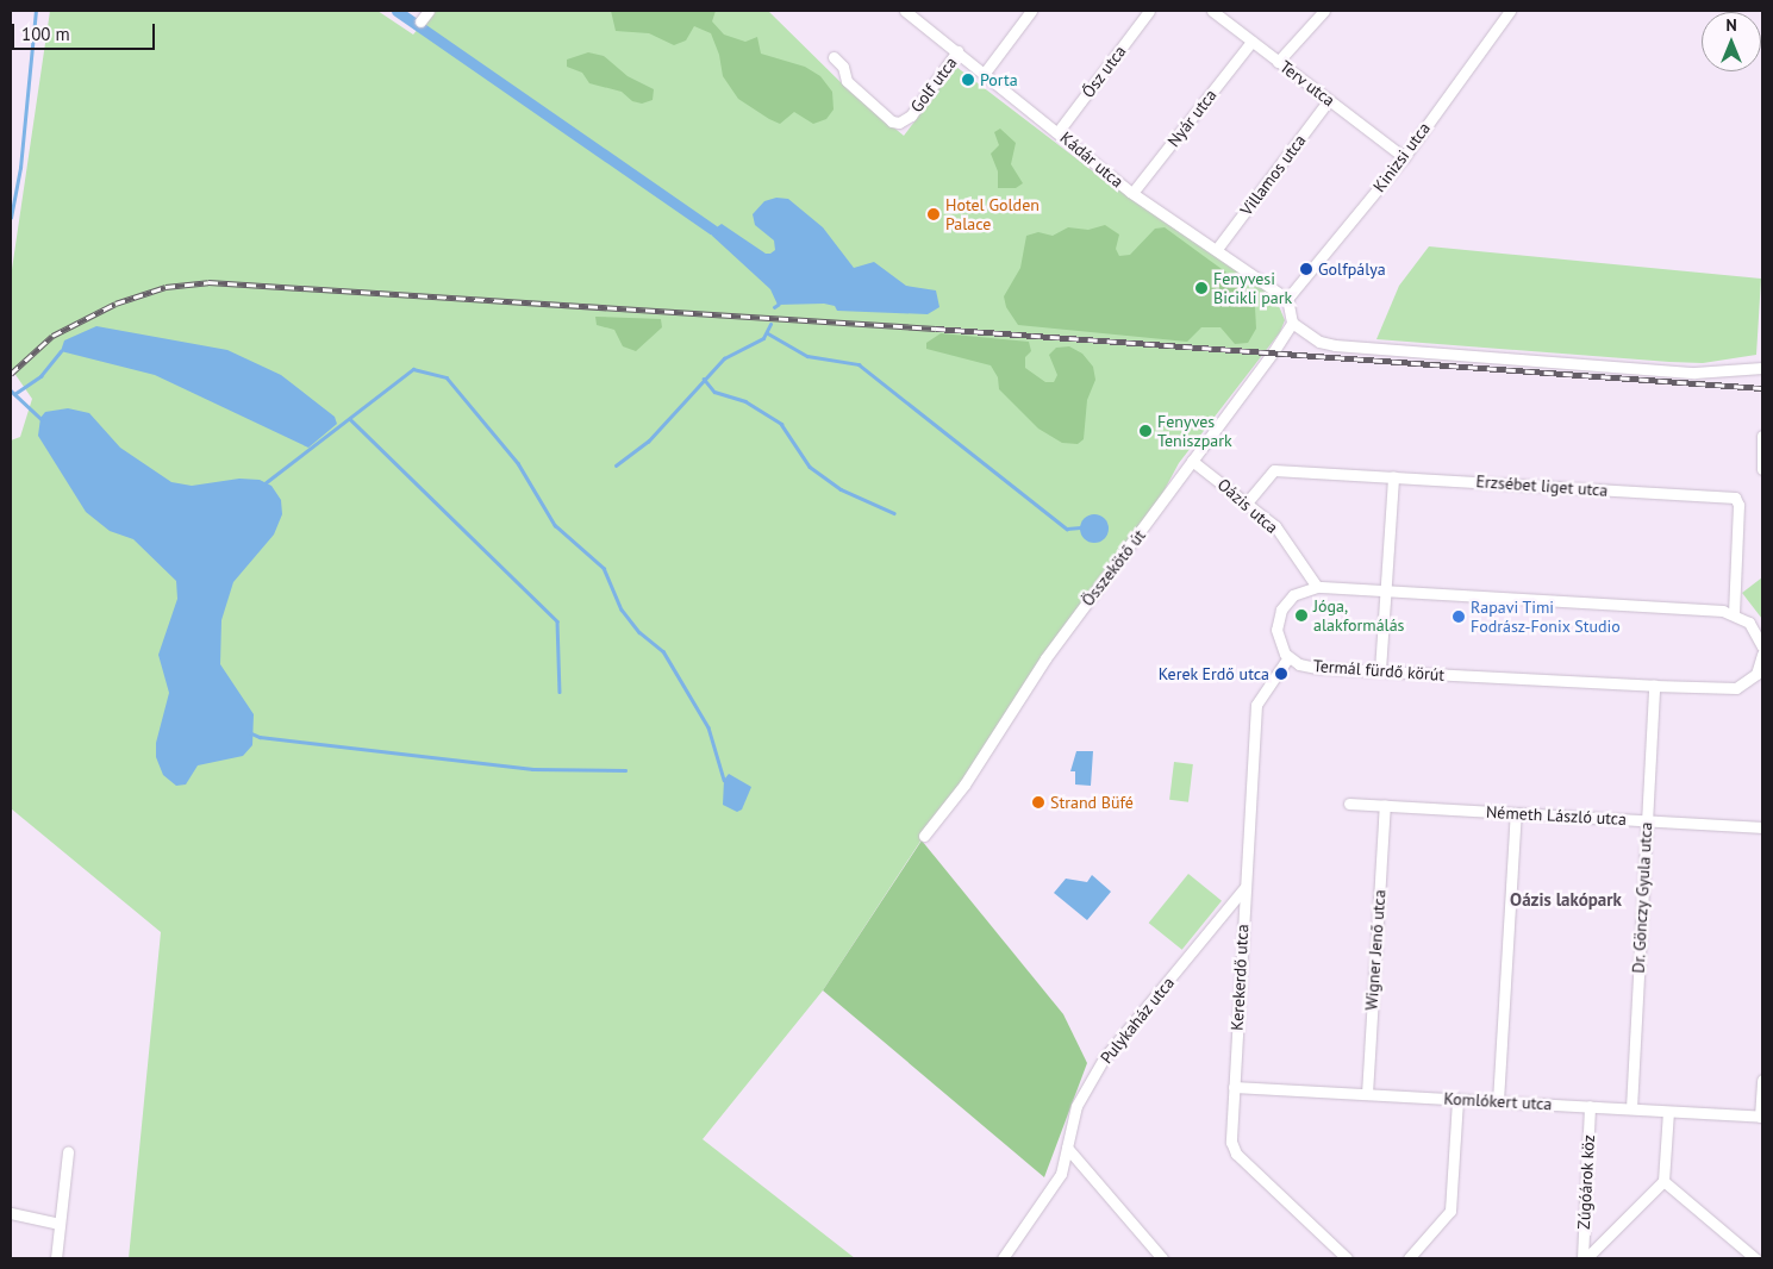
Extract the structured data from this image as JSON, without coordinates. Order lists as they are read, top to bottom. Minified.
{"streets":{"street":["Ősz utca","Terv utca","Golf utca","Nyár utca","Kinizsi utca","Kádár utca","Villamos utca","Erzsébet liget utca","Oázis utca","Összekötő út","Termál fürdő körút","Németh László utca","Dr. Gönczy Gyula utca","Wigner Jenő utca","Kerekerdő utca","Pulykaház utca","Komlókert utca","Zúgóárok köz"]},"crossings":[["Ősz utca","Kádár utca"],["Terv utca","Nyár utca"],["Terv utca","Kinizsi utca"],["Terv utca","Villamos utca"],["Golf utca","Kádár utca"],["Nyár utca","Kádár utca"],["Kinizsi utca","Kádár utca"],["Kádár utca","Villamos utca"],["Erzsébet liget utca","Oázis utca"],["Oázis utca","Összekötő út"],["Termál fürdő körút","Dr. Gönczy Gyula utca"],["Termál fürdő körút","Kerekerdő utca"],["Németh László utca","Dr. Gönczy Gyula utca"],["Németh László utca","Wigner Jenő utca"],["Dr. Gönczy Gyula utca","Komlókert utca"],["Wigner Jenő utca","Komlókert utca"],["Kerekerdő utca","Pulykaház utca"],["Kerekerdő utca","Komlókert utca"],["Komlókert utca","Zúgóárok köz"]],"districts":["Oázis lakópark"],"places":["Porta","Hotel Golden Palace","Golfpálya","Fenyvesi Bicikli park","Fenyves Teniszpark","Jóga, alakformálás","Rapavi Timi Fodrász-Fonix Studio","Kerek Erdő utca","Strand Büfé"],"scale_bar":"100 m","north":"top"}
